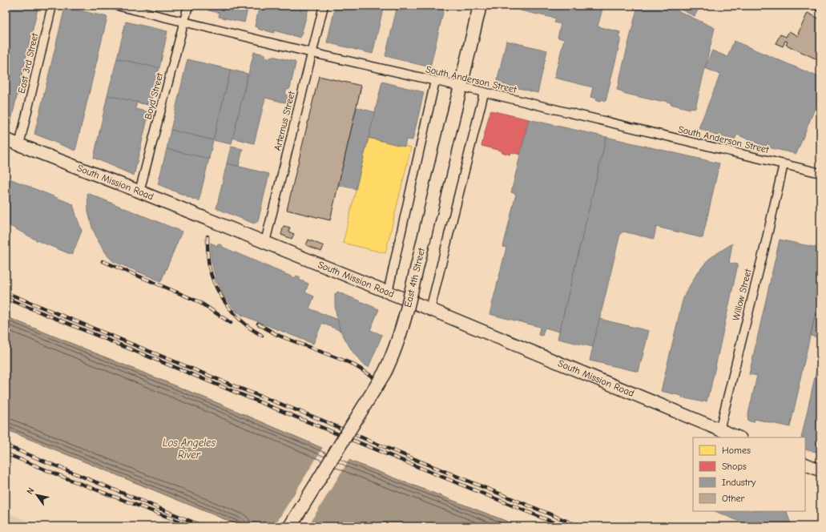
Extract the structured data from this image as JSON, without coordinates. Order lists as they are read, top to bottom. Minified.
{"streets":{"main road":["East 4th Street"],"street":["East 3rd Street","South Anderson Street","Boyd Street","Artemus Street","South Mission Road","Willow Street"]},"crossings":[["East 3rd Street","South Mission Road"],["South Anderson Street","Boyd Street"],["South Anderson Street","Artemus Street"],["South Anderson Street","East 4th Street"],["South Anderson Street","Willow Street"],["Boyd Street","South Mission Road"],["Artemus Street","South Mission Road"],["South Mission Road","Willow Street"]],"water":["Los Angeles River"],"legend":["Homes","Shops","Industry","Other"],"north":"top left"}
